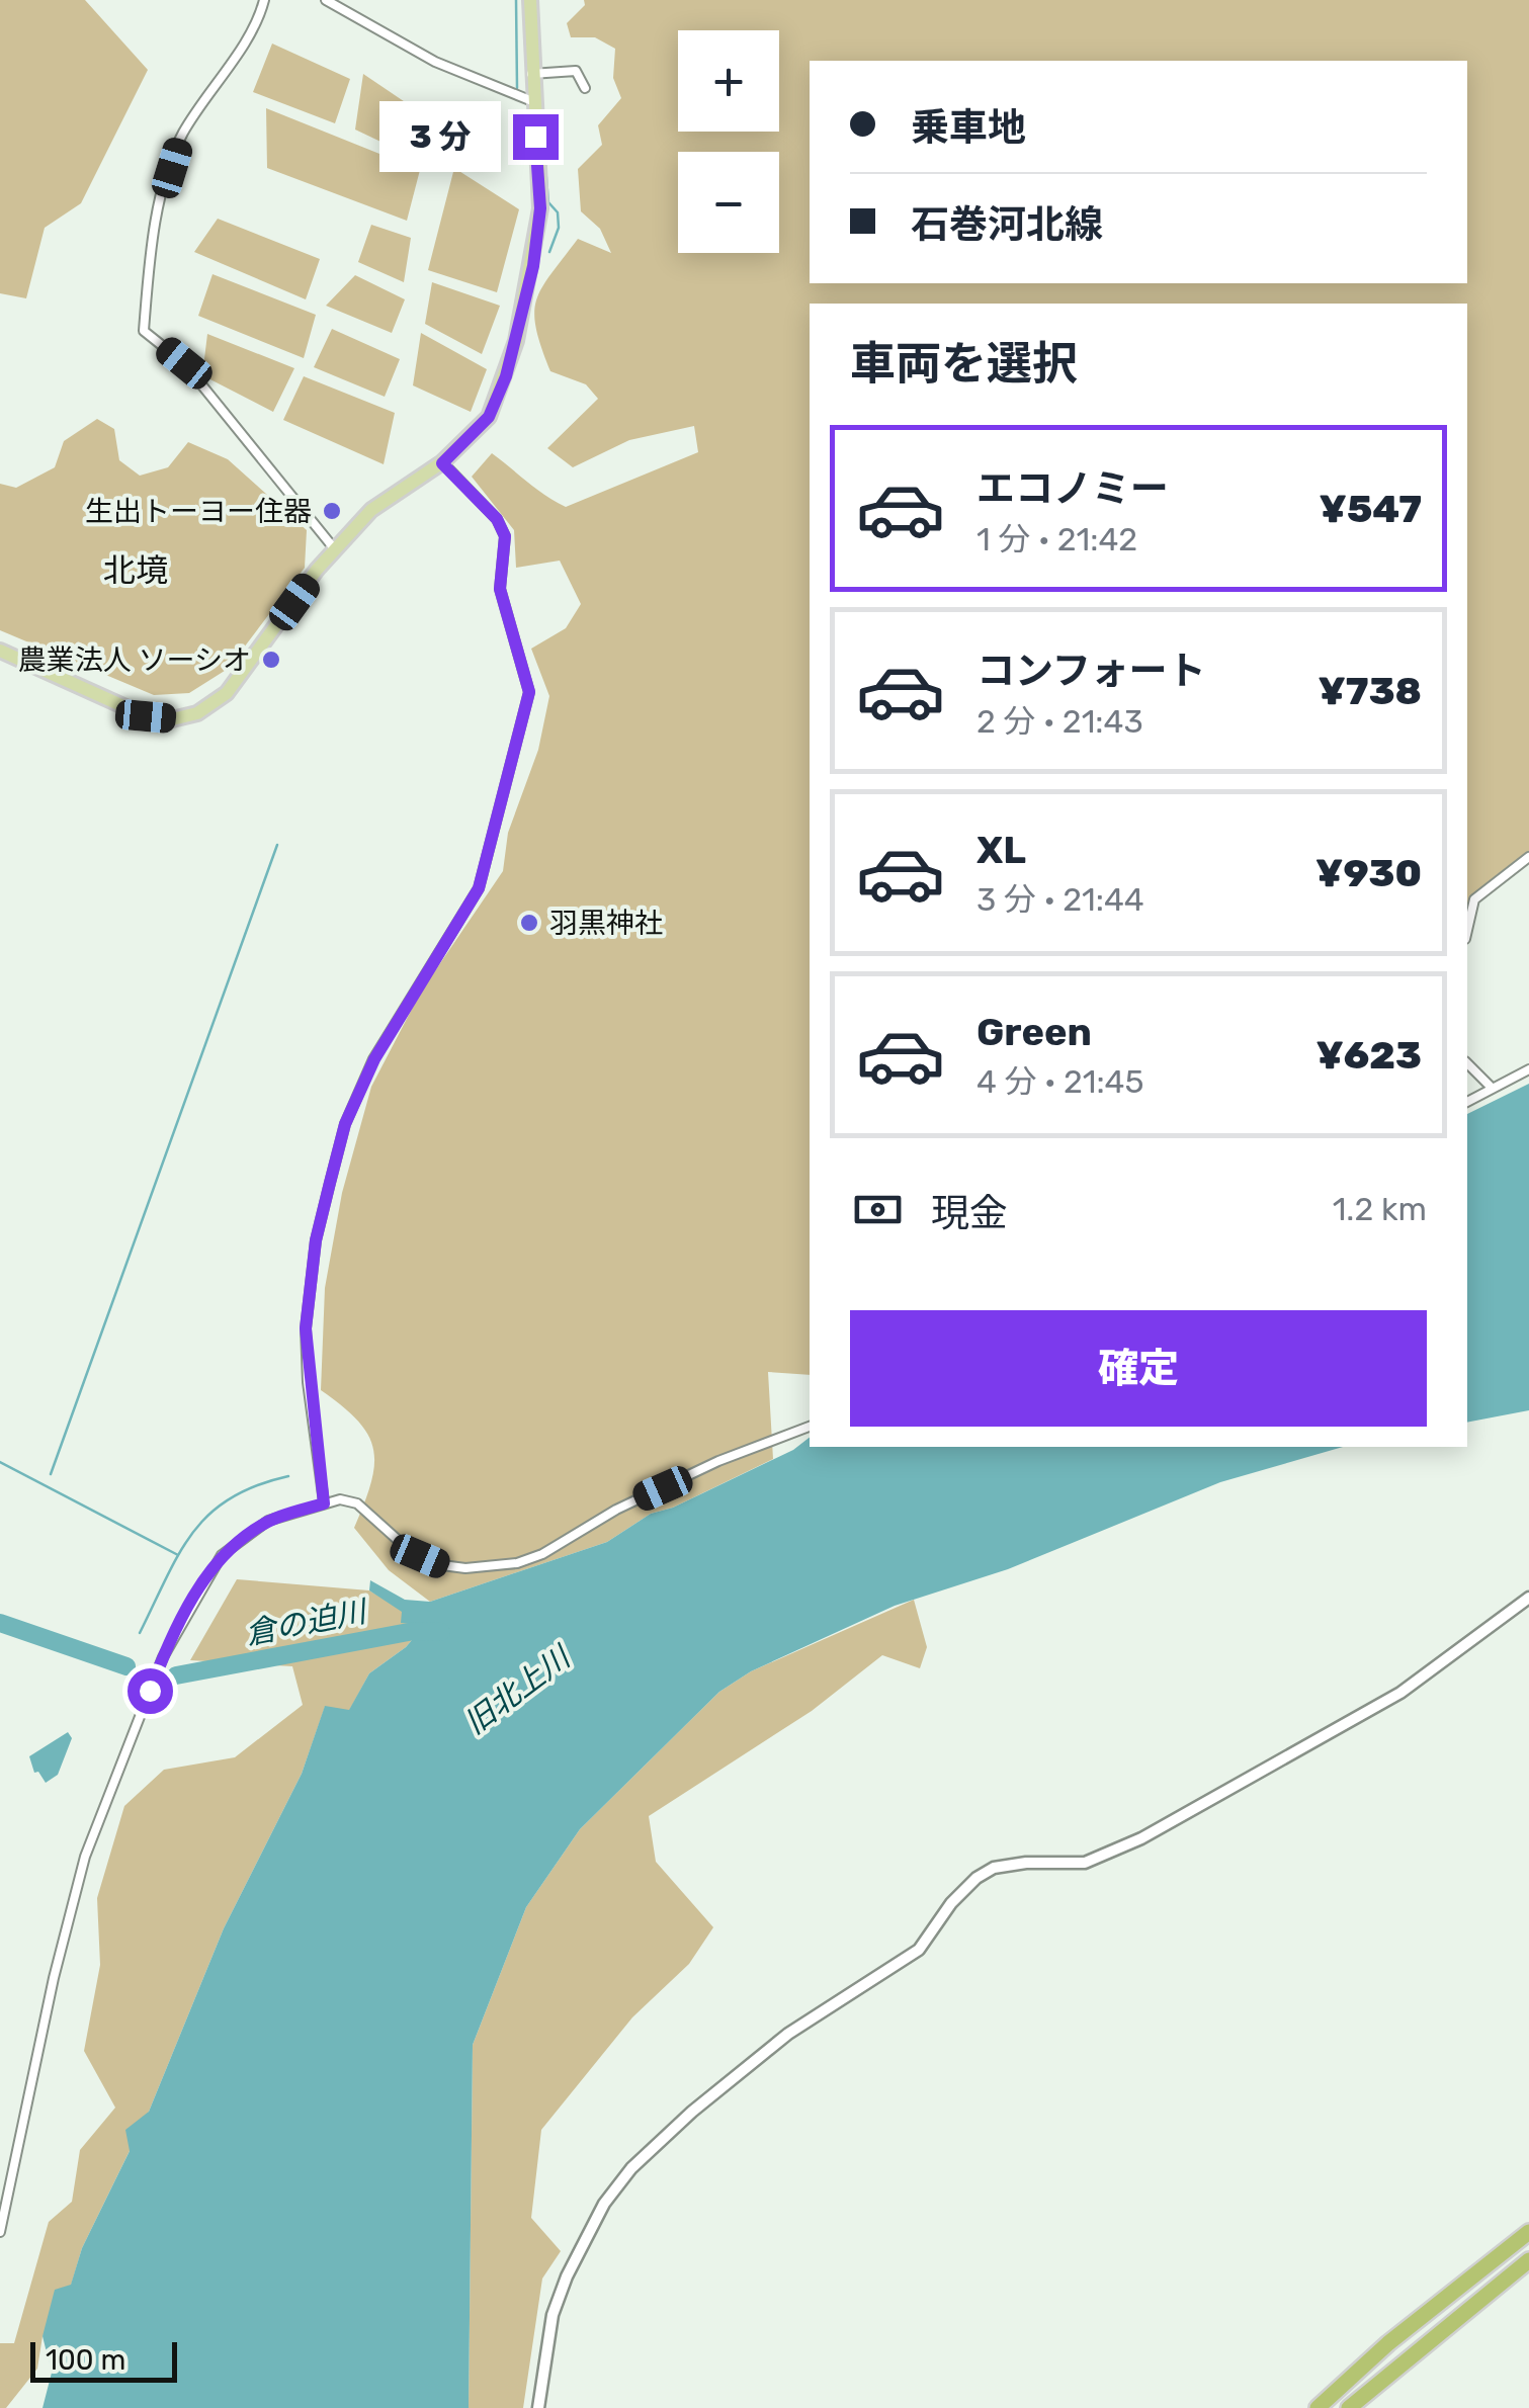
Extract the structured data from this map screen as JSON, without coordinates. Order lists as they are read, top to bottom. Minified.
{"districts":["北境"],"water":["倉の迫川","旧北上川"],"places":["生出トーヨー住器","農業法人 ソーシオ","羽黒神社"],"scale_bar":"100 m","page":{"map_buttons":["+","−"],"banner":["乗車地","石巻河北線"],"bubble":"3 分","heading":"車両を選択","list":[{"name":"エコノミー","note":"1 分 · 21:42","value":"¥547"},{"name":"コンフォート","note":"2 分 · 21:43","value":"¥738"},{"name":"XL","note":"3 分 · 21:44","value":"¥930"},{"name":"Green","note":"4 分 · 21:45","value":"¥623"}],"pay":["現金","1.2 km"],"buttons":"確定","scale":"100 m"}}
